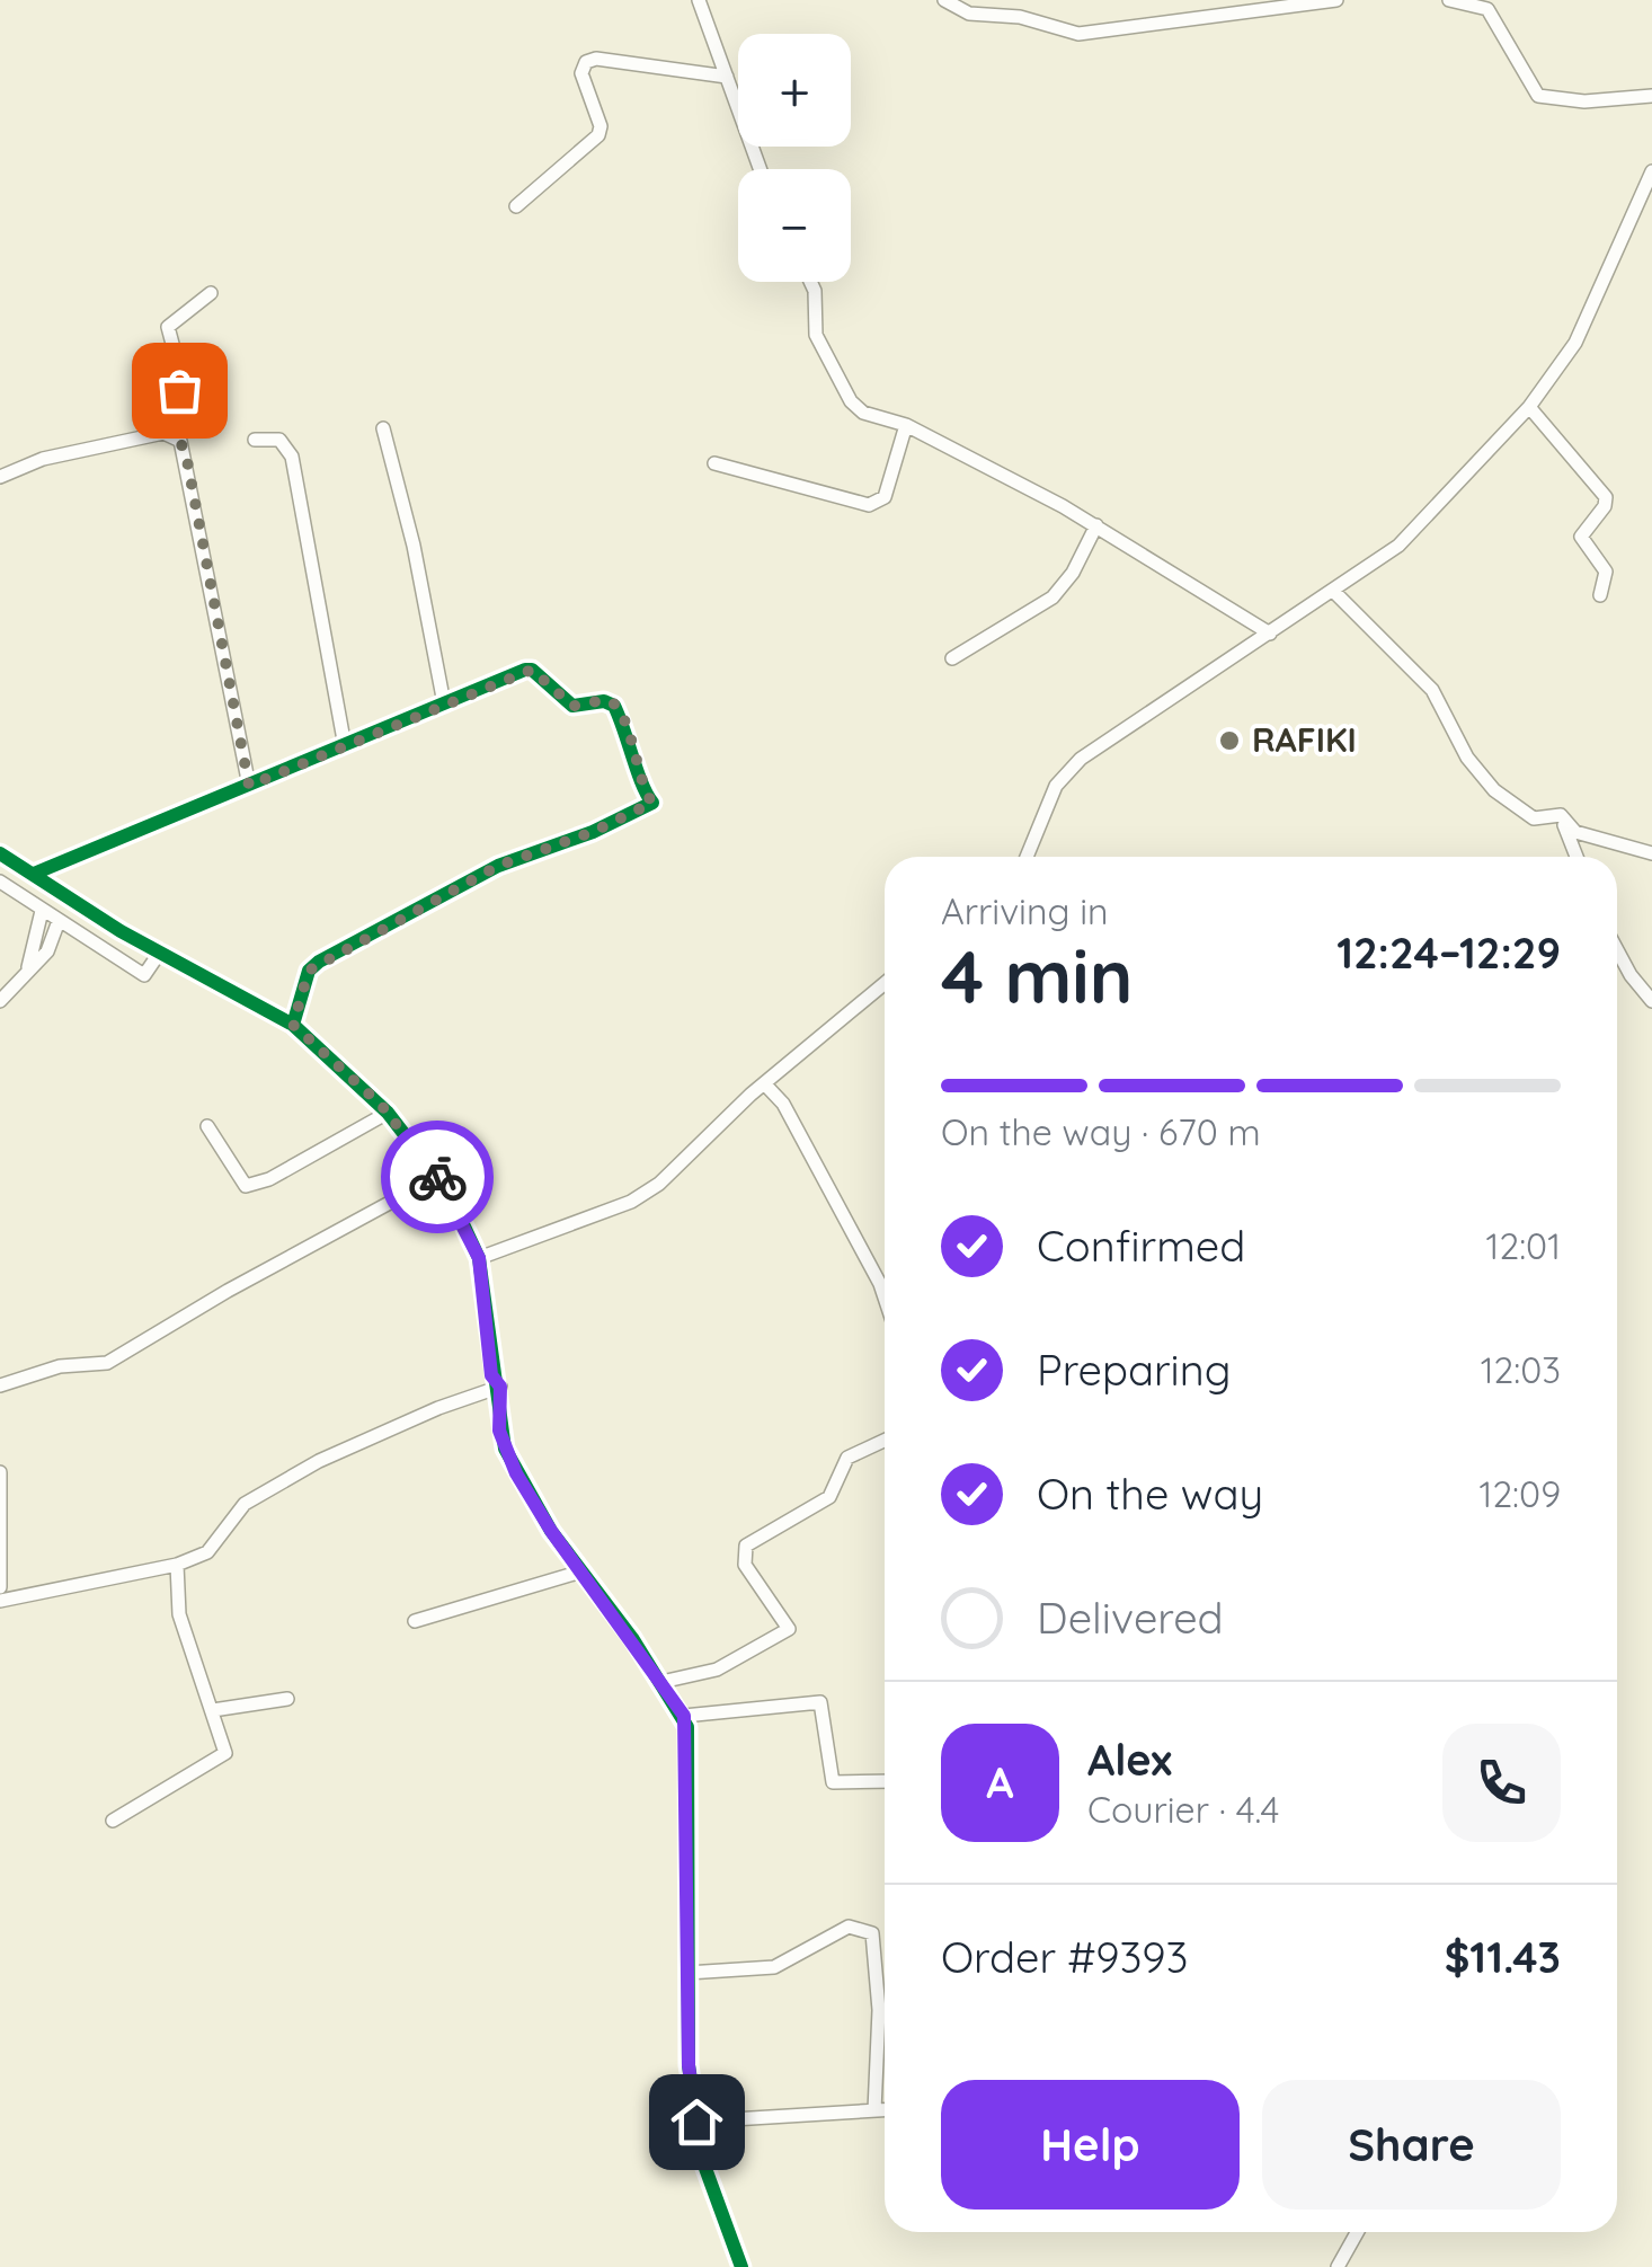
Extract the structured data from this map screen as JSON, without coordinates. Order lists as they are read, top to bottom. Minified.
{"places":["RAFIKI"],"page":{"map_buttons":["+","−"],"heading":["4 min","Arriving in","12:24–12:29"],"panel":["Alex","Courier · 4.4","Order #9393","$11.43"],"bar":"On the way · 670 m","list":[["Confirmed","12:01"],["Preparing","12:03"],["On the way","12:09"],"Delivered"],"round":"A","buttons":["Help","Share"]}}
